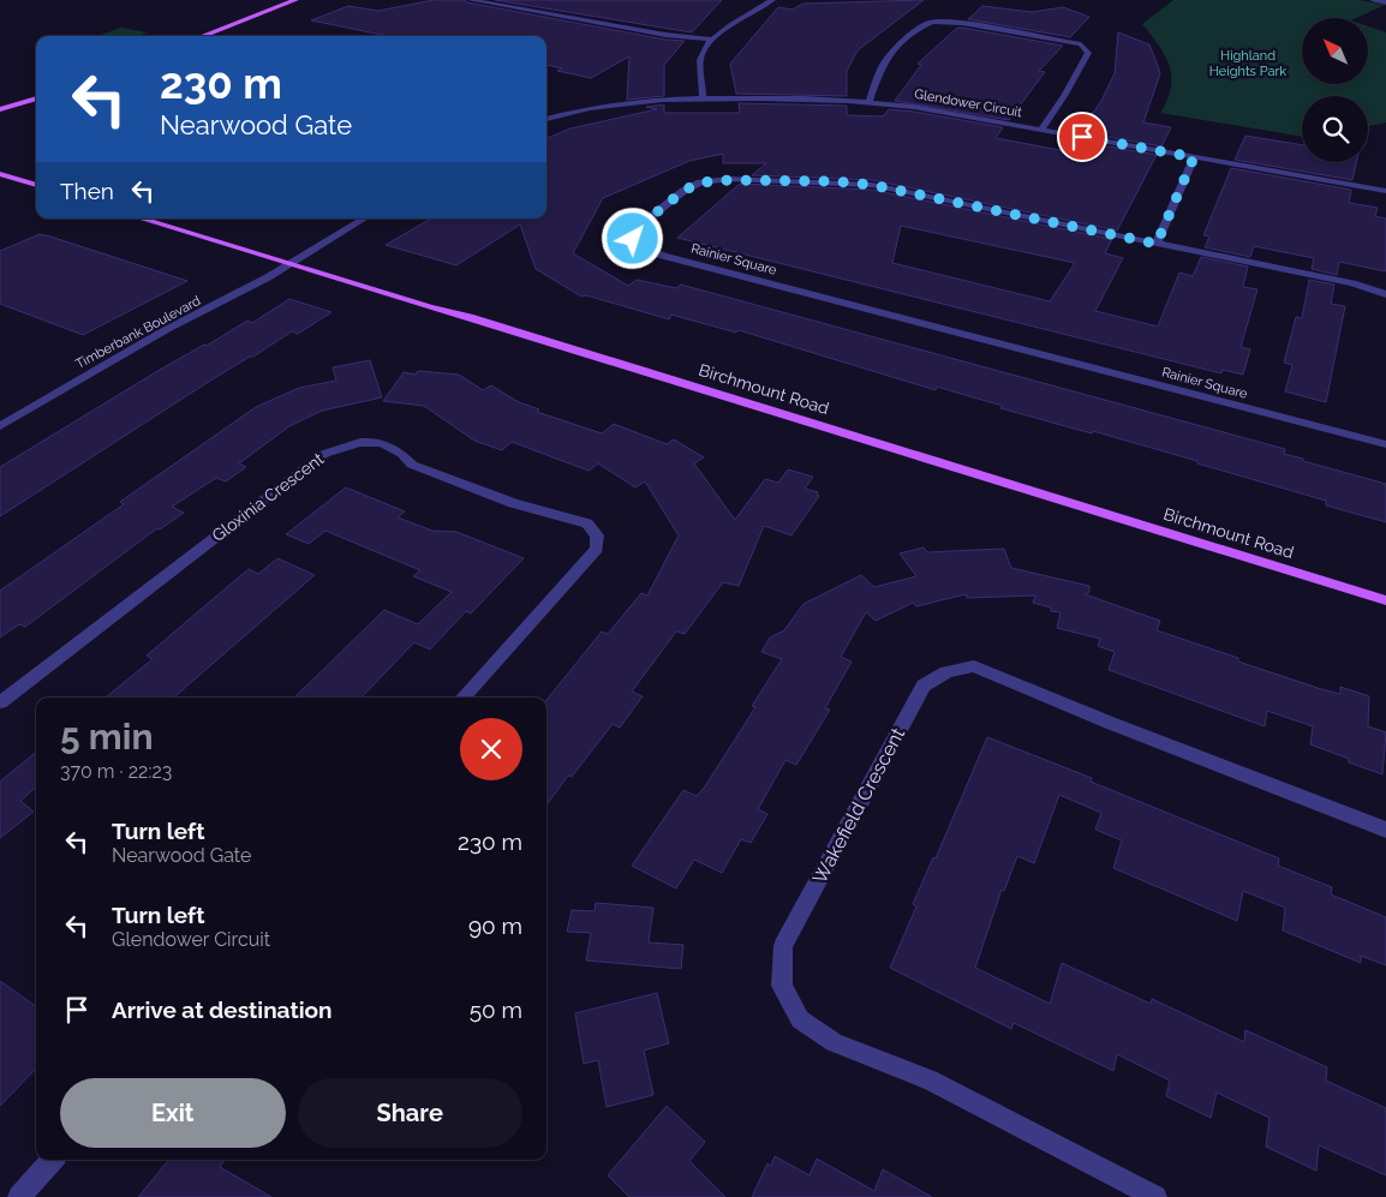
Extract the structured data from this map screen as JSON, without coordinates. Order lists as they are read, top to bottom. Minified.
{"streets":{"main road":["Birchmount Road"],"street":["Glendower Circuit","Rainier Square","Timberbank Boulevard","Gloxinia Crescent","Wakefield Crescent"]},"crossings":[["Timberbank Boulevard","Birchmount Road"]],"parks":["Highland Heights Park"],"north":"top left","page":{"turn":["230 m","Nearwood Gate"],"then":"Then","heading":["5 min","370 m · 22:23"],"list":[{"name":"Turn left","note":"Nearwood Gate","value":"230 m"},{"name":"Turn left","note":"Glendower Circuit","value":"90 m"},{"name":"Arrive at destination","value":"50 m"}],"buttons":["Exit","Share"]}}
